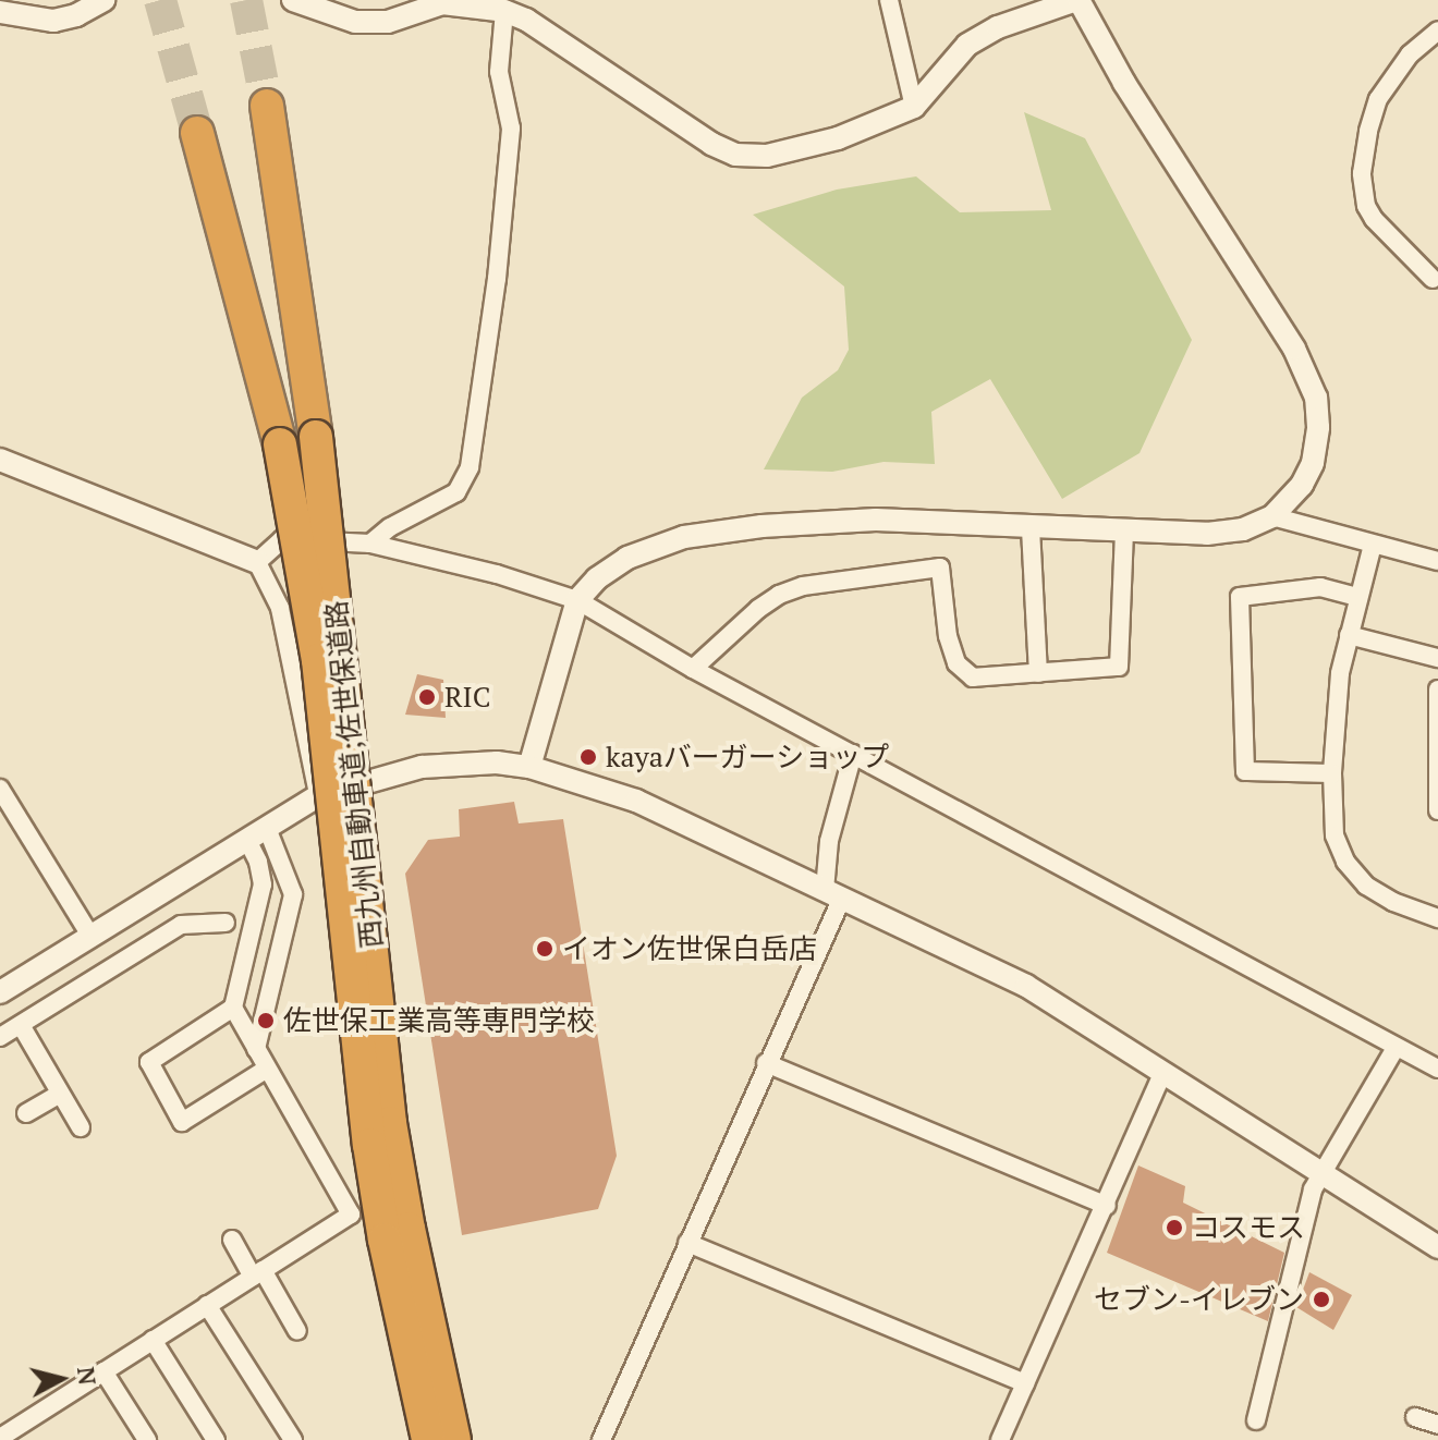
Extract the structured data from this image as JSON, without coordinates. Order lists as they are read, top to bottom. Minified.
{"streets":{"highway":["西九州自動車道;佐世保道路"]},"places":["RIC","kayaバーガーショップ","イオン佐世保白岳店","佐世保工業高等専門学校","コスモス","セブン-イレブン"],"north":"right"}
